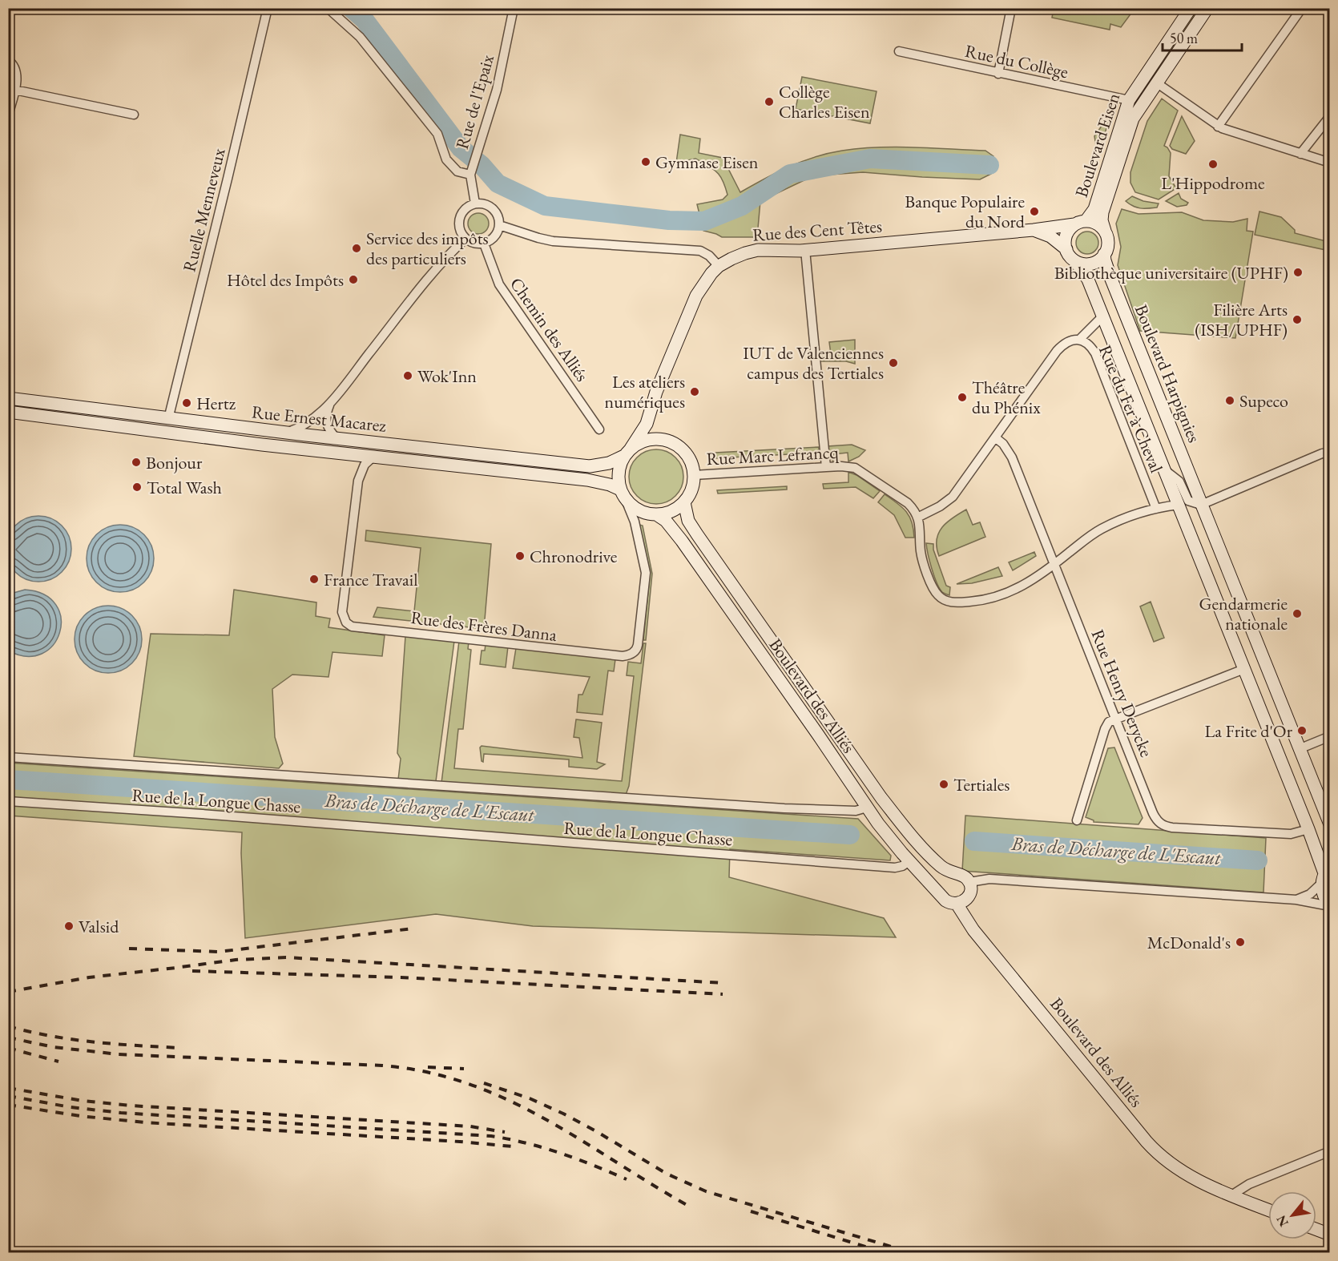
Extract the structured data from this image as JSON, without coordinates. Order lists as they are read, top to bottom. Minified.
{"streets":{"main road":["Boulevard Eisen","Rue des Cent Têtes","Boulevard Harpignies","Rue Ernest Macarez","Boulevard des Alliés"],"street":["Rue du Collège","Rue de l'Epaix","Ruelle Menneveux","Chemin des Alliés","Rue du Fer à Cheval","Rue Marc Lefrancq","Rue des Frères Danna","Rue Henry Derycke","Rue de la Longue Chasse"]},"crossings":[["Rue du Collège","Boulevard Eisen"],["Rue de l'Epaix","Chemin des Alliés"],["Boulevard Eisen","Rue des Cent Têtes"],["Boulevard Eisen","Boulevard Harpignies"],["Ruelle Menneveux","Rue Ernest Macarez"],["Rue des Cent Têtes","Boulevard Harpignies"],["Boulevard Harpignies","Rue Henry Derycke"],["Rue du Fer à Cheval","Rue Marc Lefrancq"],["Rue du Fer à Cheval","Rue Henry Derycke"],["Rue Ernest Macarez","Rue Marc Lefrancq"],["Rue Ernest Macarez","Rue des Frères Danna"],["Rue Ernest Macarez","Boulevard des Alliés"],["Rue Marc Lefrancq","Rue des Frères Danna"],["Rue Marc Lefrancq","Boulevard des Alliés"],["Rue des Frères Danna","Boulevard des Alliés"],["Boulevard des Alliés","Rue de la Longue Chasse"]],"water":["Bras de Décharge de L'Escaut"],"places":["Collège Charles Eisen","Gymnase Eisen","L'Hippodrome","Banque Populaire du Nord","Service des impôts des particuliers","Bibliothèque universitaire (UPHF)","Hôtel des Impôts","Filière Arts (ISH/UPHF)","IUT de Valenciennes campus des Tertiales","Wok'Inn","Les ateliers numériques","Théâtre du Phénix","Supeco","Hertz","Bonjour","Total Wash","Chronodrive","France Travail","Gendarmerie nationale","La Frite d'Or","Tertiales","Valsid","McDonald's"],"scale_bar":"50 m","north":"bottom left"}
